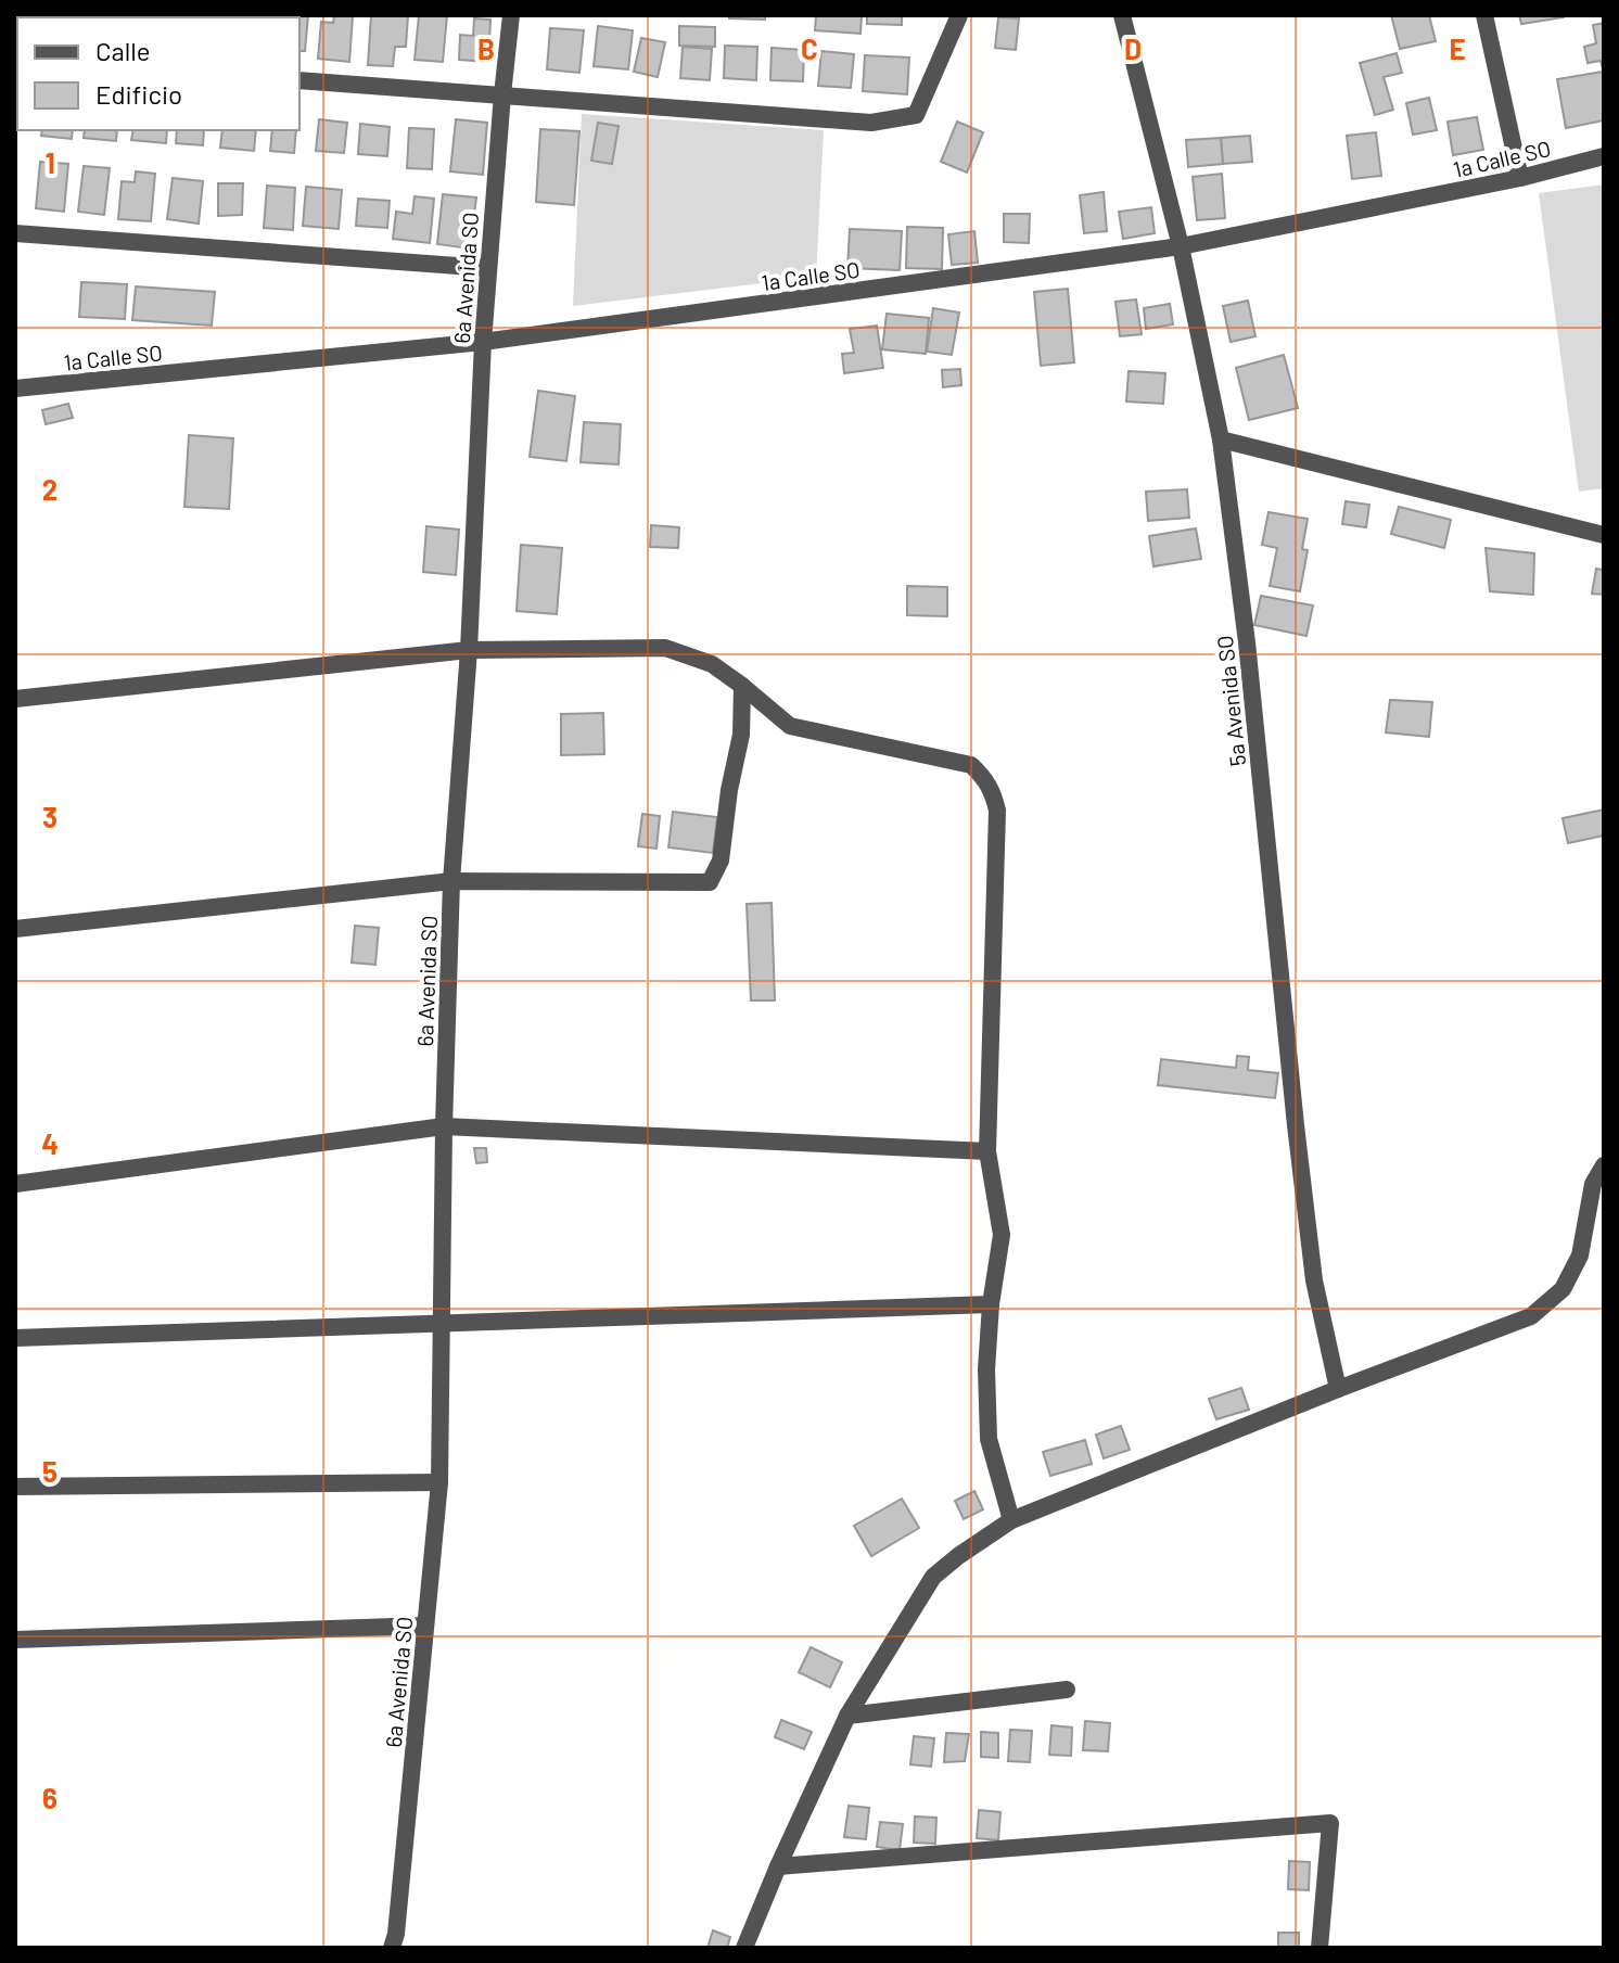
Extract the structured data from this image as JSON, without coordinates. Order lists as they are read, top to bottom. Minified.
{"streets":{"street":["1a Calle SO","6a Avenida SO","5a Avenida SO"]},"crossings":[["1a Calle SO","6a Avenida SO"],["1a Calle SO","5a Avenida SO"]],"legend":["Calle","Edificio"],"grid":{"columns":["B","C","D","E"],"rows":["1","2","3","4","5","6"]}}
